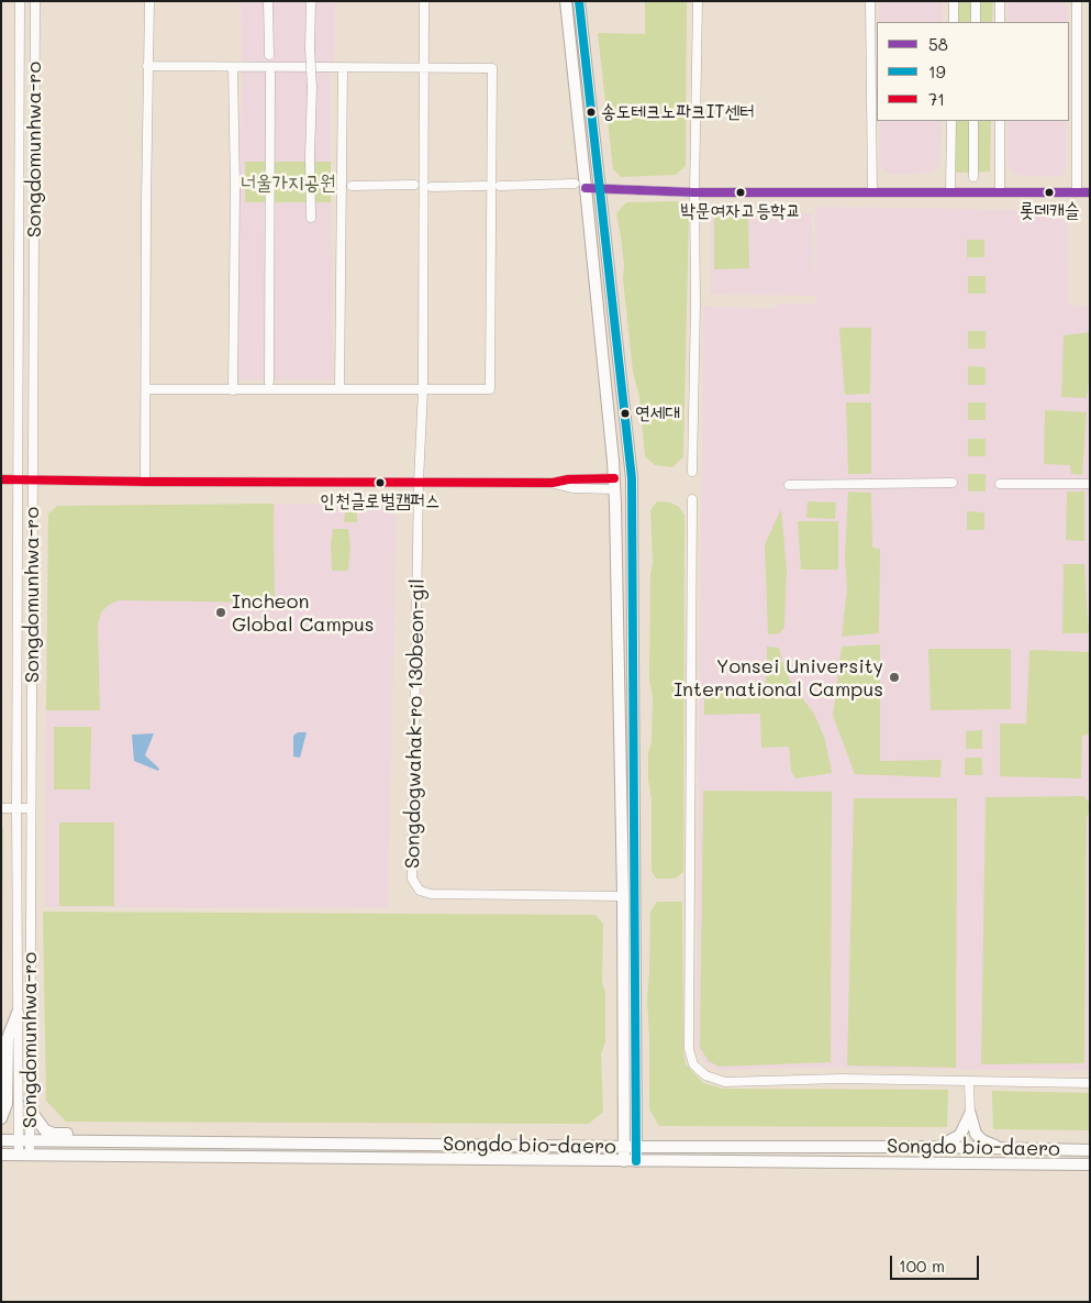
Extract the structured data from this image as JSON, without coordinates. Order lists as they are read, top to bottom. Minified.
{"streets":{"main road":["Songdo bio-daero"],"street":["Songdomunhwa-ro","Songdogwahak-ro 130beon-gil"]},"crossings":[["Songdomunhwa-ro","Songdo bio-daero"]],"parks":["너울가지공원"],"places":["송도테크노파크IT센터","박문여자고등학교","롯데캐슬","연세대","인천글로벌캠퍼스","Incheon Global Campus","Yonsei University International Campus"],"lines":["transit line 19","transit line 58","transit line 71"],"legend":["58","19","71"],"scale_bar":"100 m"}
